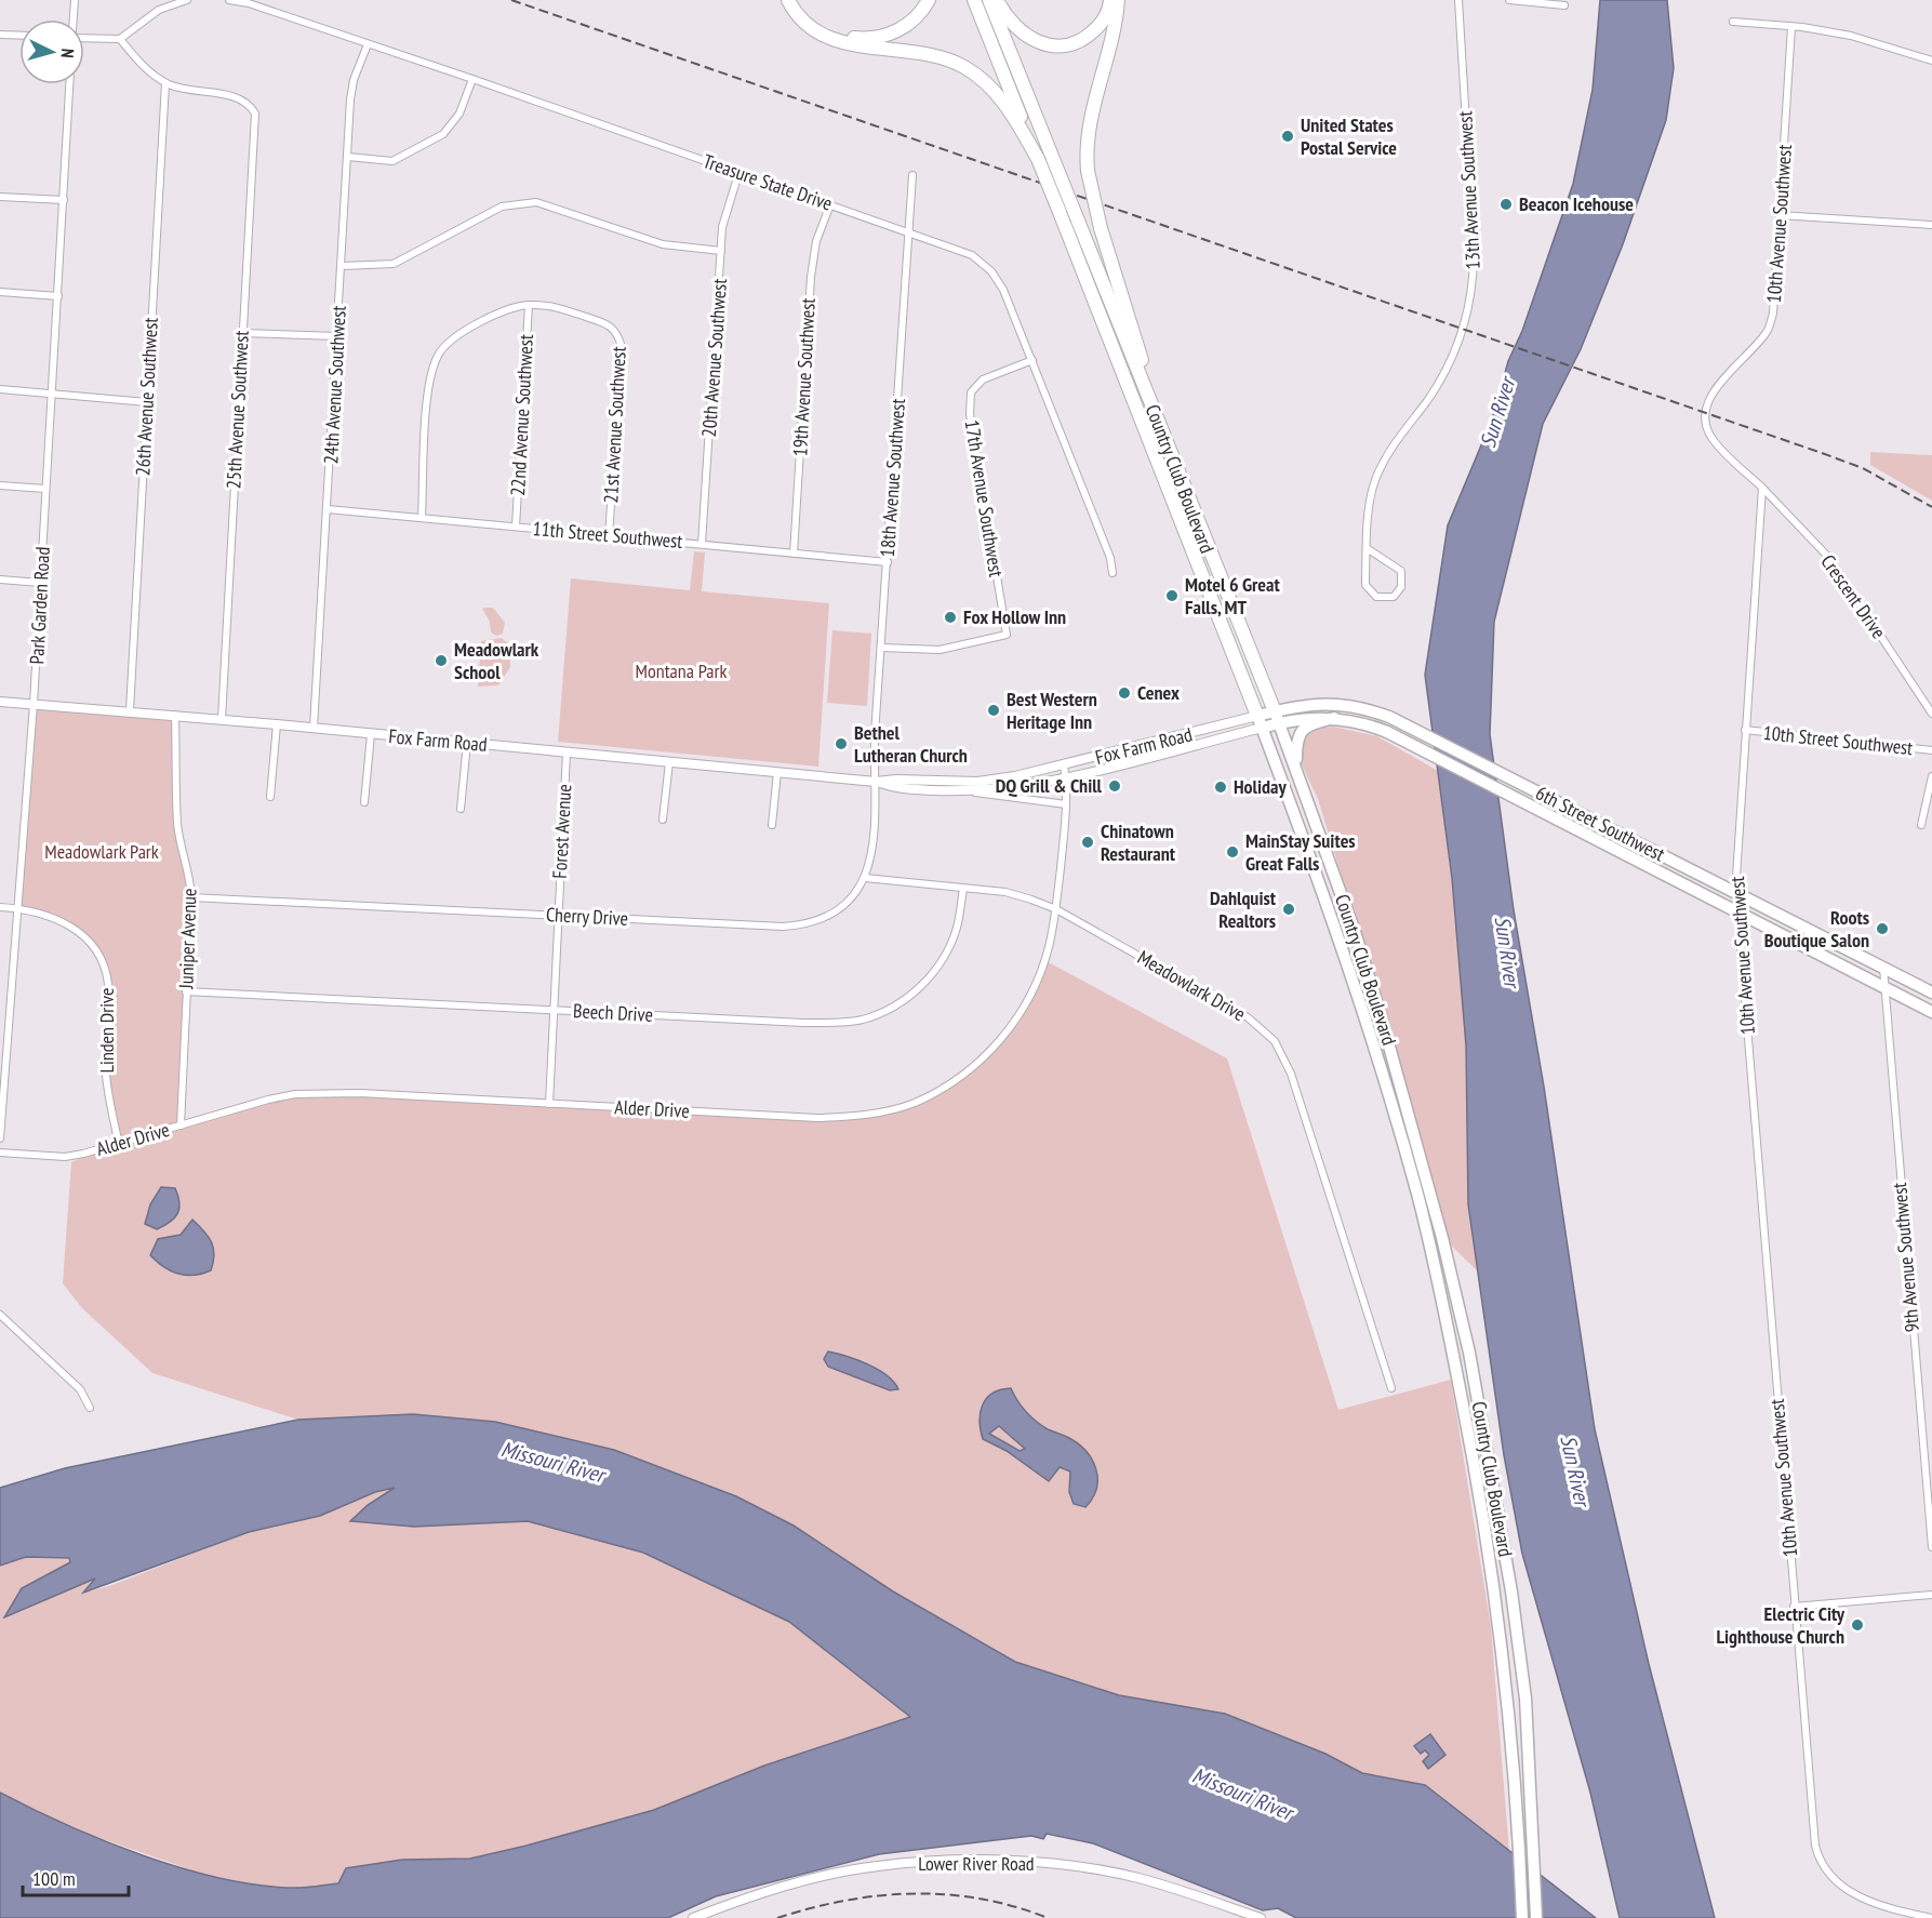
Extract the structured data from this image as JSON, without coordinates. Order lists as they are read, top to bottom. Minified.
{"streets":{"highway":["Country Club Boulevard"],"main road":["6th Street Southwest"],"street":["Treasure State Drive","13th Avenue Southwest","10th Avenue Southwest","20th Avenue Southwest","19th Avenue Southwest","24th Avenue Southwest","26th Avenue Southwest","25th Avenue Southwest","22nd Avenue Southwest","21st Avenue Southwest","18th Avenue Southwest","17th Avenue Southwest","11th Street Southwest","Crescent Drive","Park Garden Road","Fox Farm Road","10th Street Southwest","Forest Avenue","Cherry Drive","Juniper Avenue","Meadowlark Drive","Beech Drive","Linden Drive","Alder Drive","9th Avenue Southwest","Lower River Road"]},"crossings":[["Treasure State Drive","20th Avenue Southwest"],["Treasure State Drive","19th Avenue Southwest"],["Treasure State Drive","24th Avenue Southwest"],["Treasure State Drive","18th Avenue Southwest"],["Treasure State Drive","17th Avenue Southwest"],["10th Avenue Southwest","Crescent Drive"],["10th Avenue Southwest","10th Street Southwest"],["10th Avenue Southwest","6th Street Southwest"],["20th Avenue Southwest","11th Street Southwest"],["19th Avenue Southwest","11th Street Southwest"],["24th Avenue Southwest","11th Street Southwest"],["24th Avenue Southwest","Fox Farm Road"],["26th Avenue Southwest","25th Avenue Southwest"],["26th Avenue Southwest","Fox Farm Road"],["25th Avenue Southwest","Fox Farm Road"],["22nd Avenue Southwest","21st Avenue Southwest"],["22nd Avenue Southwest","11th Street Southwest"],["21st Avenue Southwest","11th Street Southwest"],["18th Avenue Southwest","17th Avenue Southwest"],["18th Avenue Southwest","11th Street Southwest"],["18th Avenue Southwest","Fox Farm Road"],["18th Avenue Southwest","Cherry Drive"],["Country Club Boulevard","Fox Farm Road"],["Country Club Boulevard","6th Street Southwest"],["Park Garden Road","Fox Farm Road"],["Park Garden Road","Linden Drive"],["Fox Farm Road","6th Street Southwest"],["Fox Farm Road","Forest Avenue"],["Fox Farm Road","Cherry Drive"],["Fox Farm Road","Juniper Avenue"],["Fox Farm Road","Alder Drive"],["6th Street Southwest","9th Avenue Southwest"],["Forest Avenue","Cherry Drive"],["Forest Avenue","Beech Drive"],["Forest Avenue","Alder Drive"],["Cherry Drive","Juniper Avenue"],["Cherry Drive","Meadowlark Drive"],["Juniper Avenue","Beech Drive"],["Juniper Avenue","Alder Drive"],["Meadowlark Drive","Beech Drive"],["Meadowlark Drive","Alder Drive"],["Linden Drive","Alder Drive"]],"water":["Sun River","Missouri River"],"parks":["Montana Park","Meadowlark Park"],"places":["United States Postal Service","Beacon Icehouse","Motel 6 Great Falls, MT","Fox Hollow Inn","Meadowlark School","Cenex","Best Western Heritage Inn","Bethel Lutheran Church","DQ Grill & Chill","Holiday","Chinatown Restaurant","MainStay Suites Great Falls","Dahlquist Realtors","Roots Boutique Salon","Electric City Lighthouse Church"],"scale_bar":"100 m","north":"right"}
